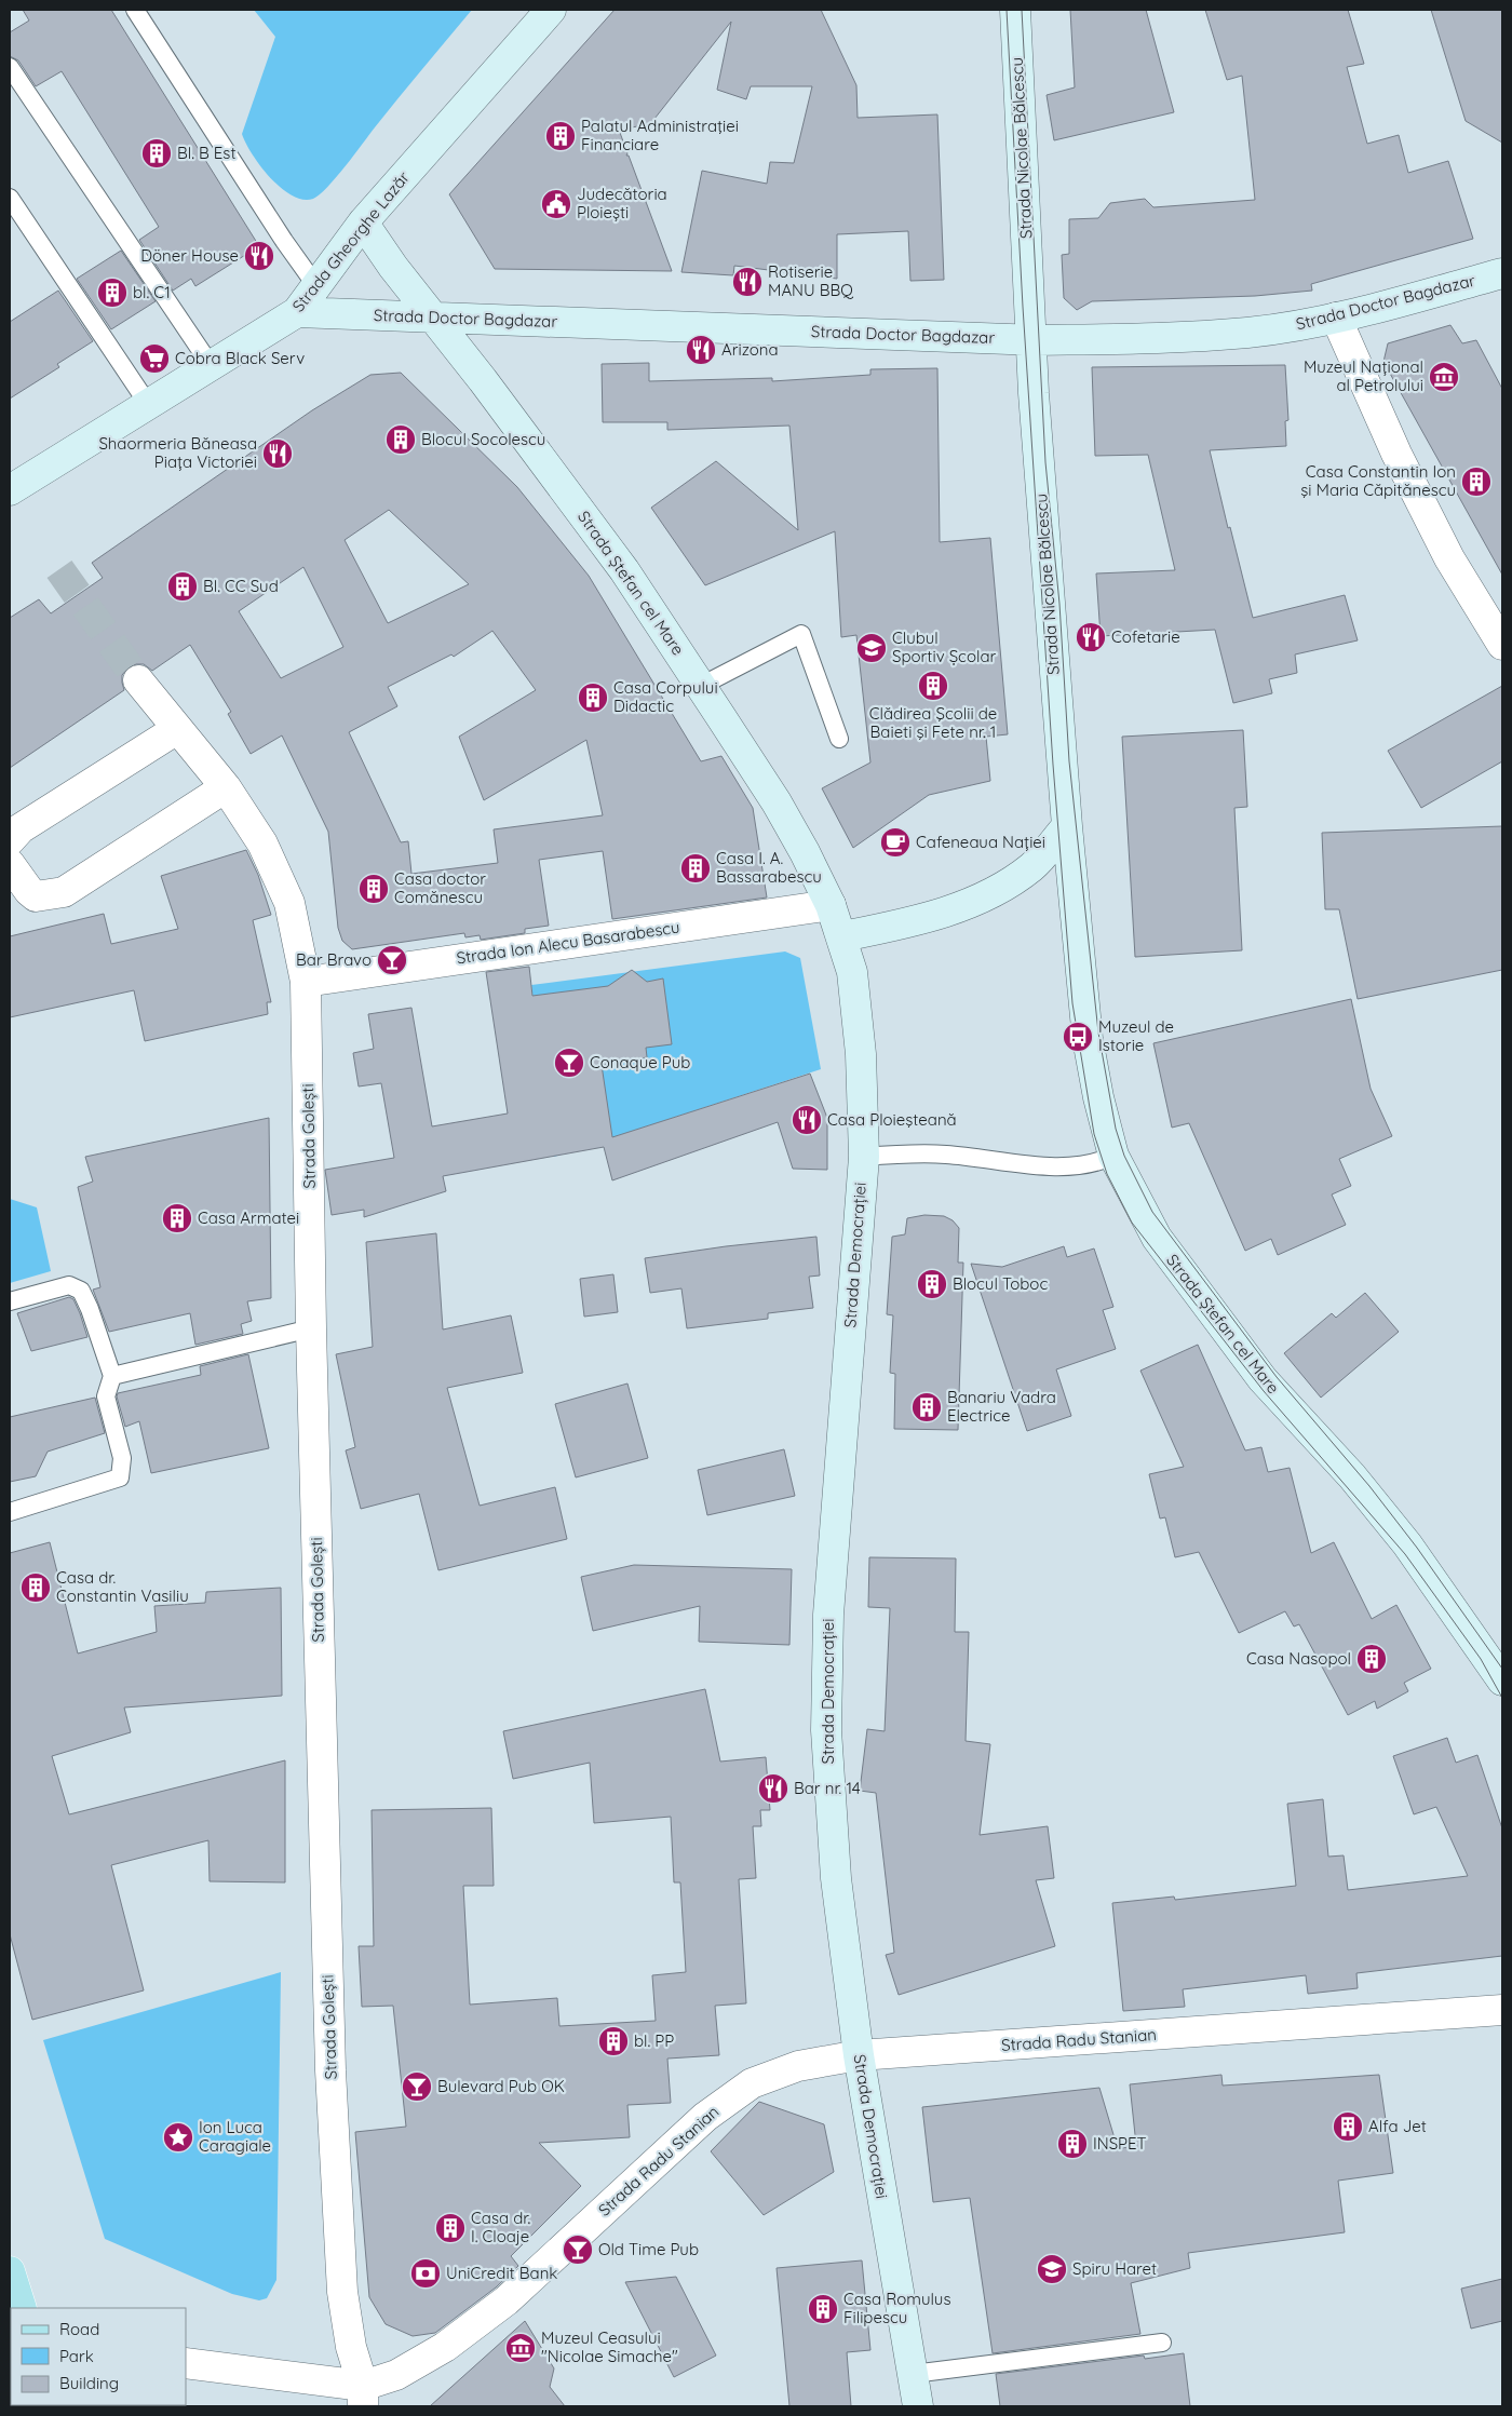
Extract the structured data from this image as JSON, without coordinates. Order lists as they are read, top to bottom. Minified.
{"streets":{"main road":["Strada Nicolae Bălcescu","Strada Gheorghe Lazăr","Strada Doctor Bagdazar","Strada Ștefan cel Mare","Strada Democrației"],"street":["Strada Ion Alecu Basarabescu","Strada Golești","Strada Radu Stanian"]},"crossings":[["Strada Nicolae Bălcescu","Strada Doctor Bagdazar"],["Strada Nicolae Bălcescu","Strada Ștefan cel Mare"],["Strada Gheorghe Lazăr","Strada Doctor Bagdazar"],["Strada Gheorghe Lazăr","Strada Ștefan cel Mare"],["Strada Doctor Bagdazar","Strada Ștefan cel Mare"],["Strada Ștefan cel Mare","Strada Ion Alecu Basarabescu"],["Strada Ștefan cel Mare","Strada Democrației"],["Strada Ion Alecu Basarabescu","Strada Golești"],["Strada Golești","Strada Radu Stanian"],["Strada Democrației","Strada Radu Stanian"]],"places":{"building":["Palatul Administraţiei Financiare","Bl. B Est","bl. C1","Blocul Socolescu","Casa Constantin Ion şi Maria Căpitănescu","Bl. CC Sud","Clădirea Şcolii de Baieti şi Fete nr. 1","Casa Corpului Didactic","Casa I. A. Bassarabescu","Casa doctor Comănescu","Casa Armatei","Blocul Toboc","Banariu Vadra Electrice","Casa dr. Constantin Vasiliu","Casa Nasopol","bl. PP","Alfa Jet","INSPET","Casa dr. I. Cloaje","Casa Romulus Filipescu"],"public building":["Judecătoria Ploiești"],"restaurant":["Döner House","Rotiserie MANU BBQ","Arizona","Shaormeria Băneasa Piața Victoriei","Cofetarie","Casa Ploieşteană","Bar nr. 14"],"supermarket":["Cobra Black Serv"],"museum":["Muzeul Național al Petrolului","Muzeul Ceasului \"Nicolae Simache\""],"school or university":["Clubul Sportiv Școlar","Spiru Haret"],"cafe":["Cafeneaua Nației"],"bar":["Bar Bravo","Conaque Pub","Bulevard Pub OK","Old Time Pub"],"bus stop":["Muzeul de Istorie"],"place":["Ion Luca Caragiale"],"bank":["UniCredit Bank"]},"legend":["Road","Park","Building"]}
